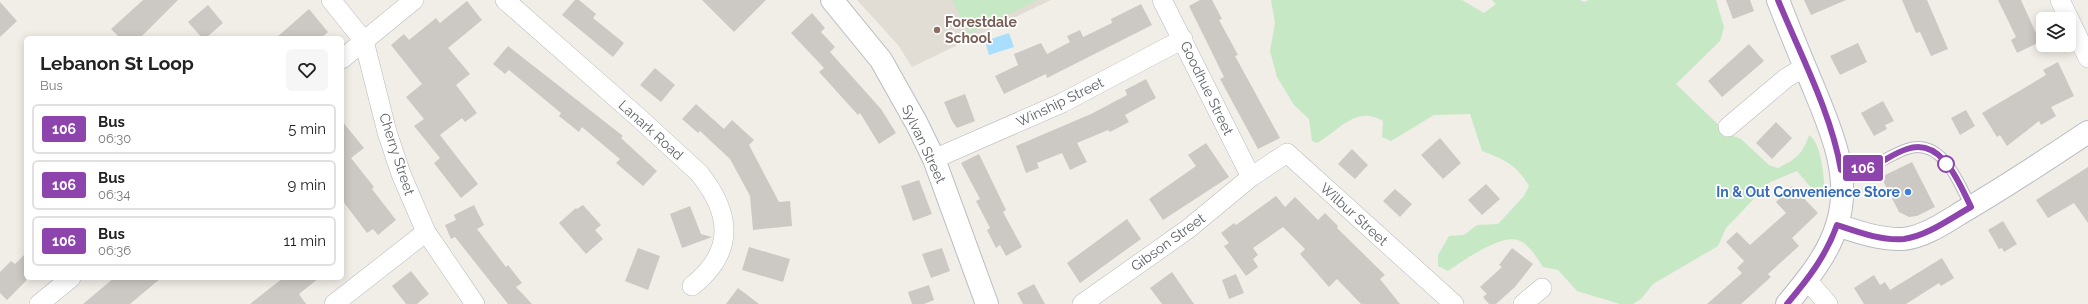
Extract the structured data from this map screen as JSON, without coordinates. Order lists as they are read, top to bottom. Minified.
{"streets":{"street":["Goodhue Street","Winship Street","Lanark Road","Sylvan Street","Cherry Street","Wilbur Street","Gibson Street"]},"crossings":[["Goodhue Street","Winship Street"],["Goodhue Street","Wilbur Street"],["Goodhue Street","Gibson Street"],["Winship Street","Sylvan Street"],["Wilbur Street","Gibson Street"]],"places":["Forestdale School","In & Out Convenience Store"],"lines":["bus line 106"],"page":{"on_map":"106","heading":["Lebanon St Loop","Bus"],"list":[{"mark":"106","name":"Bus","note":"06:30","value":"5 min"},{"mark":"106","name":"Bus","note":"06:34","value":"9 min"},{"mark":"106","name":"Bus","note":"06:36","value":"11 min"}]}}
